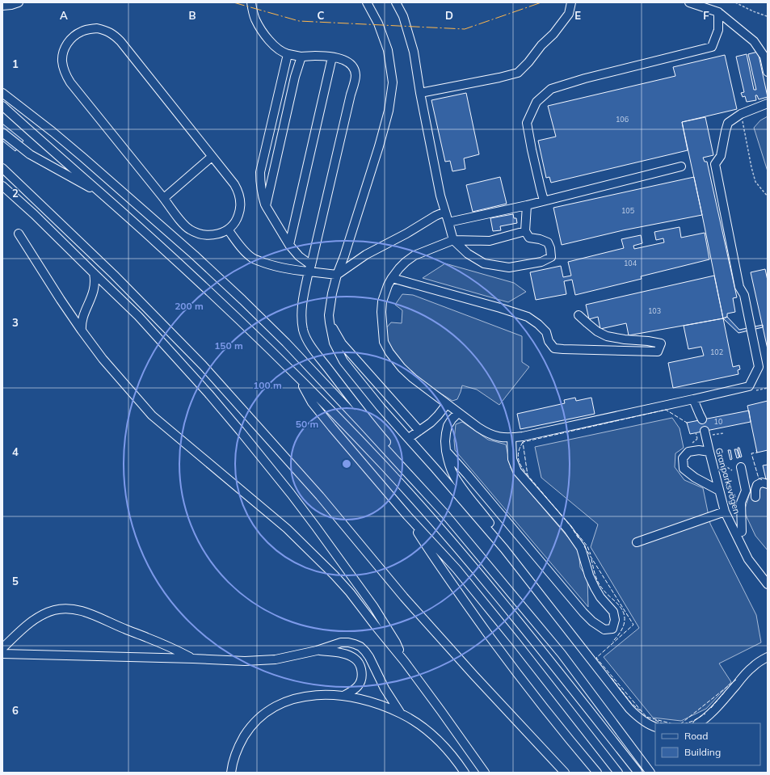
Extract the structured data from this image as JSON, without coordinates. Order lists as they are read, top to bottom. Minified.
{"streets":{"street":["Granparksvägen"]},"house_numbers":["106","105","104","103","102","10"],"legend":["Road","Building"],"grid":{"columns":["A","B","C","D","E","F"],"rows":["1","2","3","4","5","6"]},"rings":["200 m","150 m","100 m","50 m"]}
